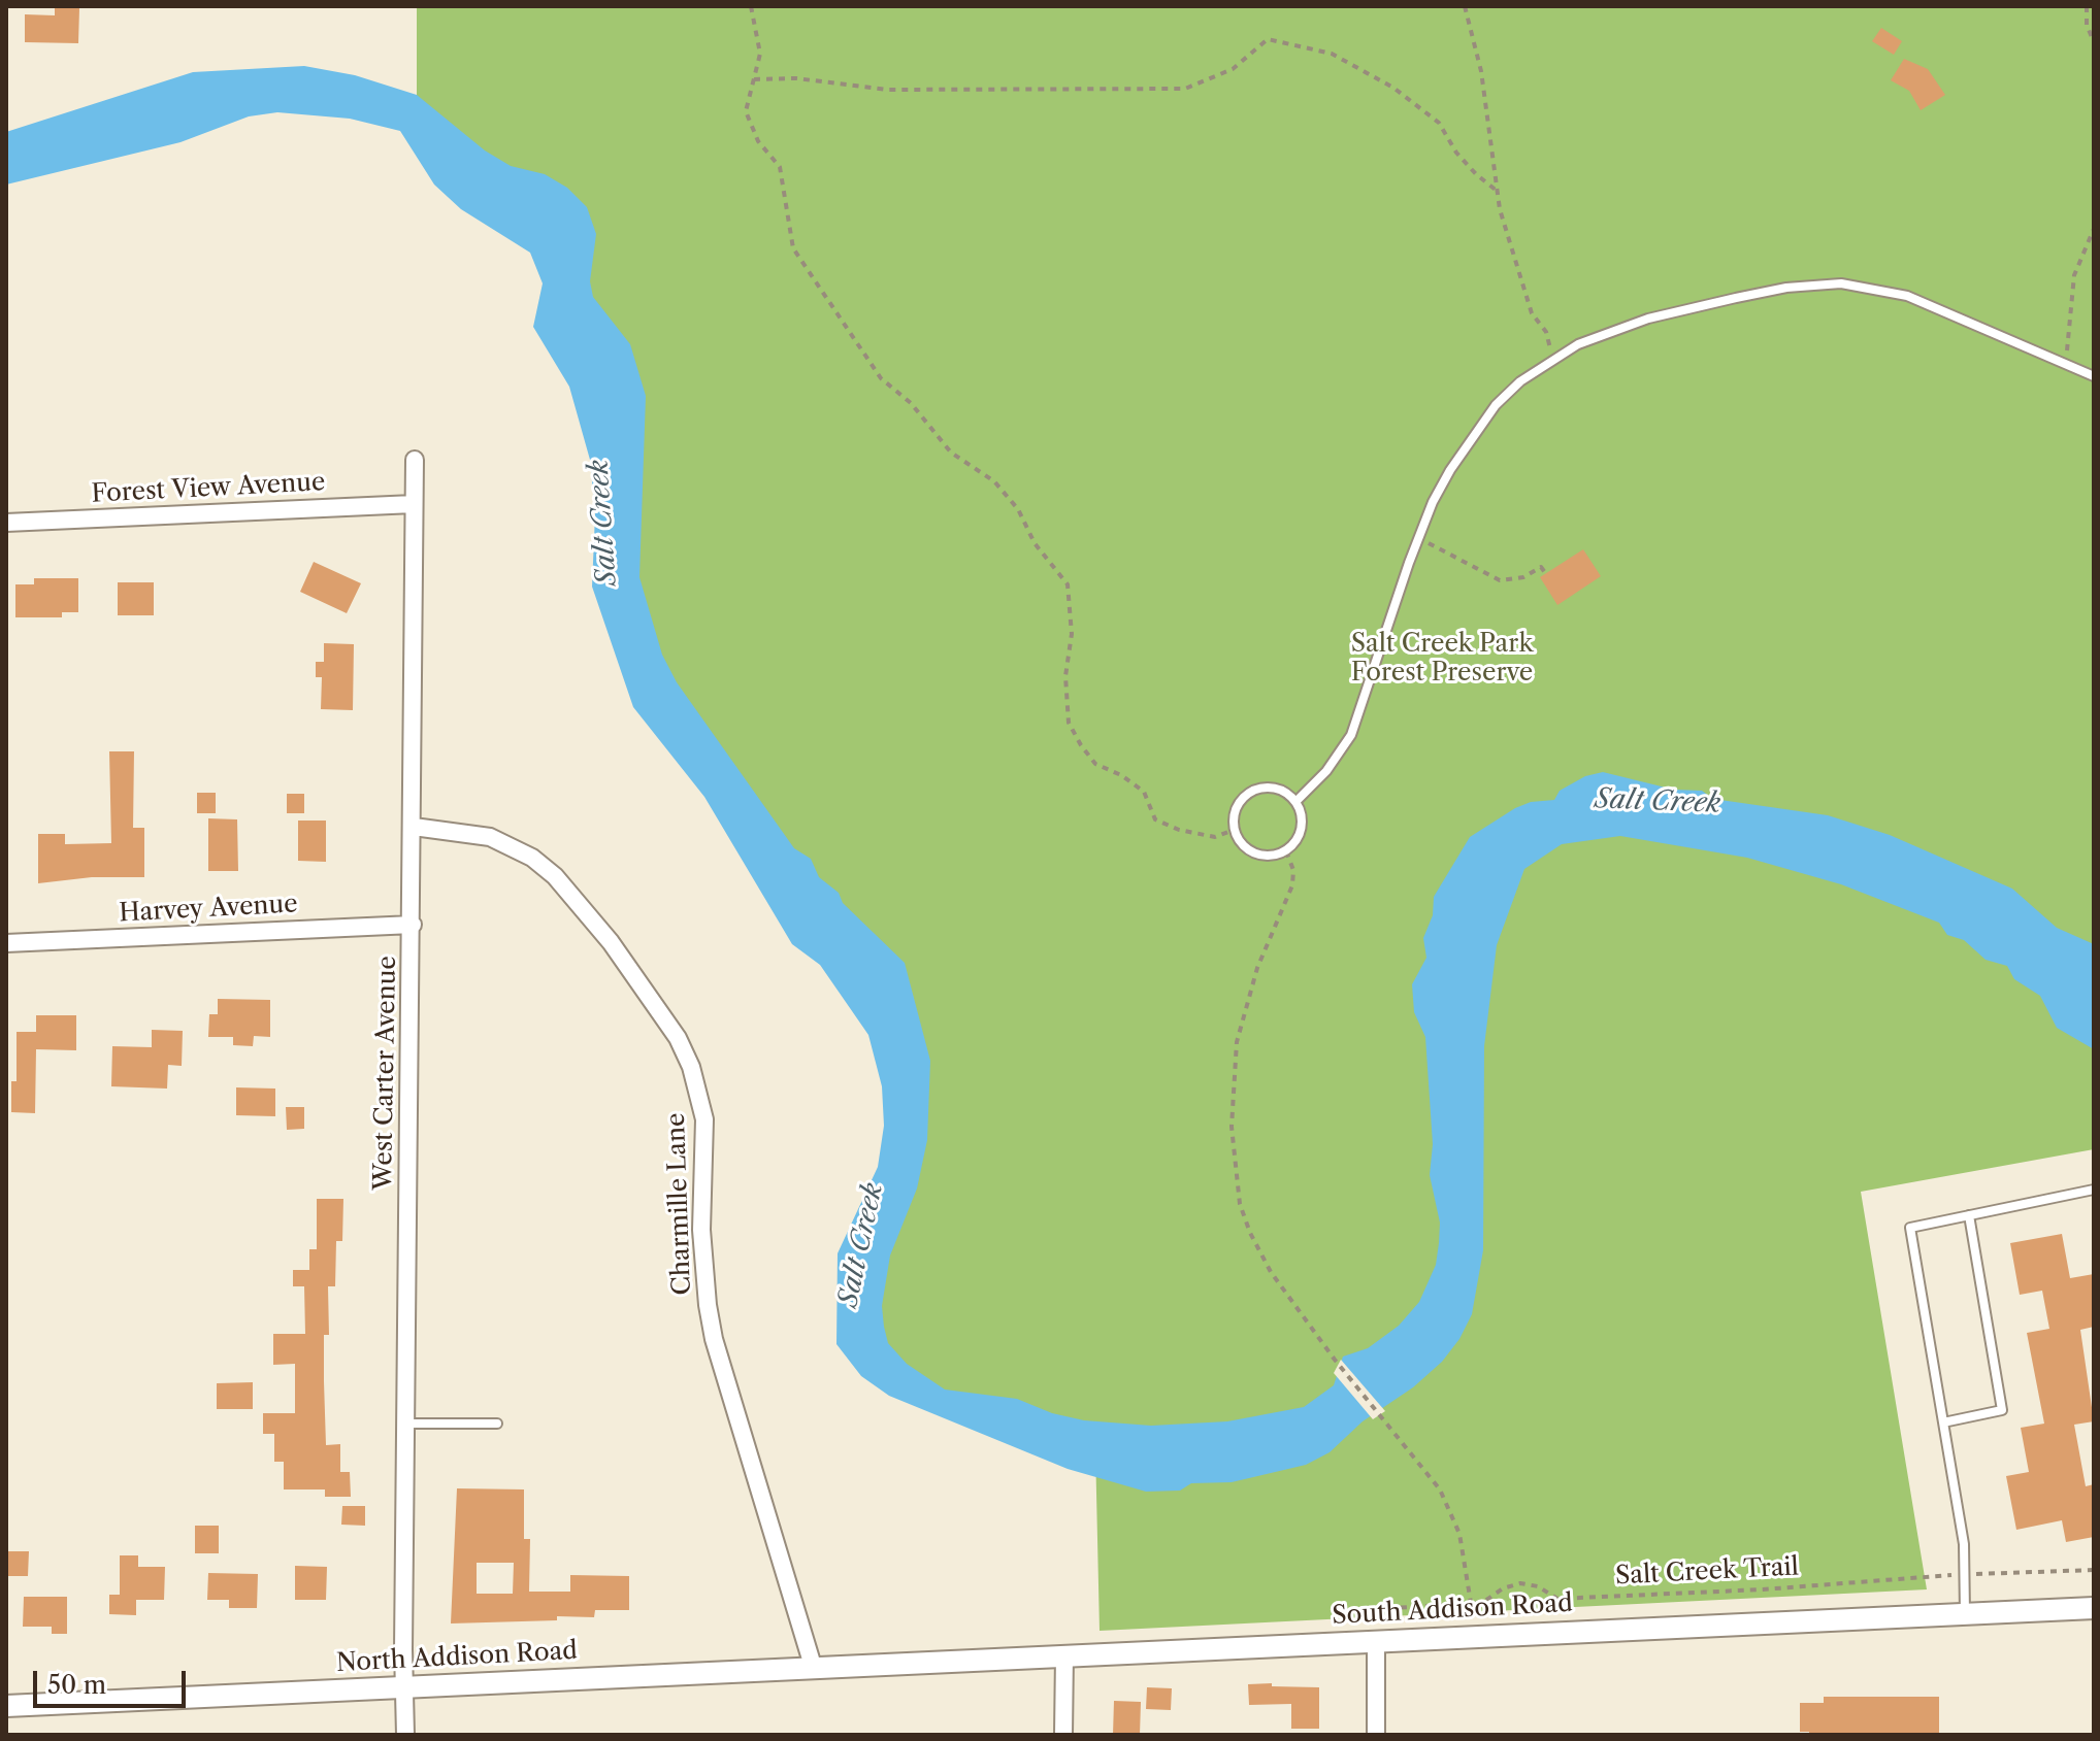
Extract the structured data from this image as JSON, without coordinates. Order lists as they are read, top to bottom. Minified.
{"streets":{"street":["Forest View Avenue","Harvey Avenue","West Carter Avenue","Charmille Lane","South Addison Road","North Addison Road"],"path":["Salt Creek Trail"]},"crossings":[["Forest View Avenue","West Carter Avenue"],["Harvey Avenue","West Carter Avenue"],["West Carter Avenue","Charmille Lane"],["West Carter Avenue","North Addison Road"],["Charmille Lane","South Addison Road"],["Charmille Lane","North Addison Road"],["South Addison Road","North Addison Road"]],"water":["Salt Creek"],"parks":["Salt Creek Park Forest Preserve"],"scale_bar":"50 m"}
